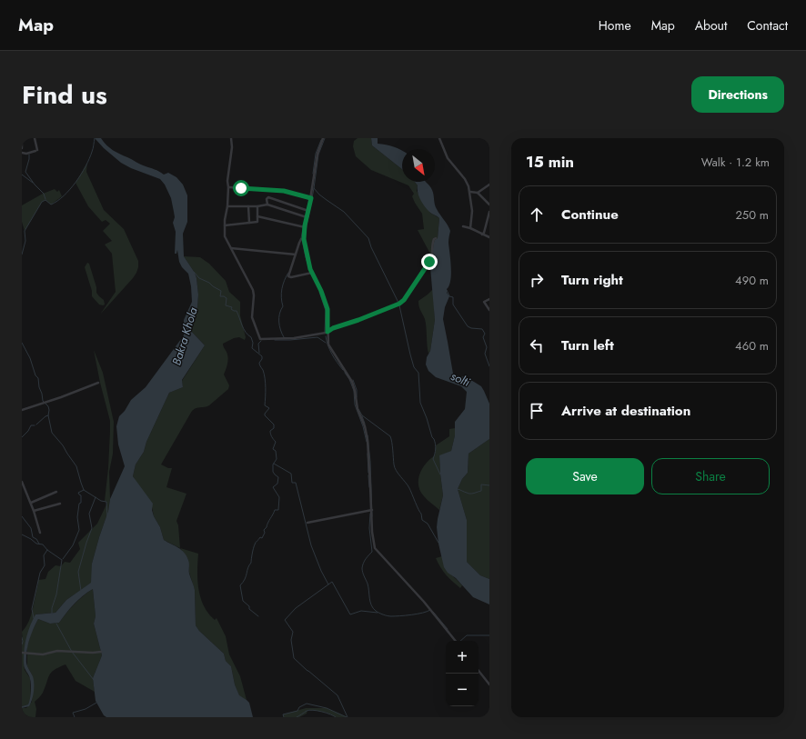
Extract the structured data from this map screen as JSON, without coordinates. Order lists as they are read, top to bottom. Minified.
{"water":["Bakra Khola","solti"],"north":"bottom right","page":{"header":"Map","nav":["Home","Map","About","Contact"],"title":"Find us","buttons":["Directions",["Save","Share"]],"heading":["15 min","Walk · 1.2 km"],"list":[["Continue","250 m"],["Turn right","490 m"],["Turn left","460 m"],"Arrive at destination"],"map_buttons":["+","−"]}}
